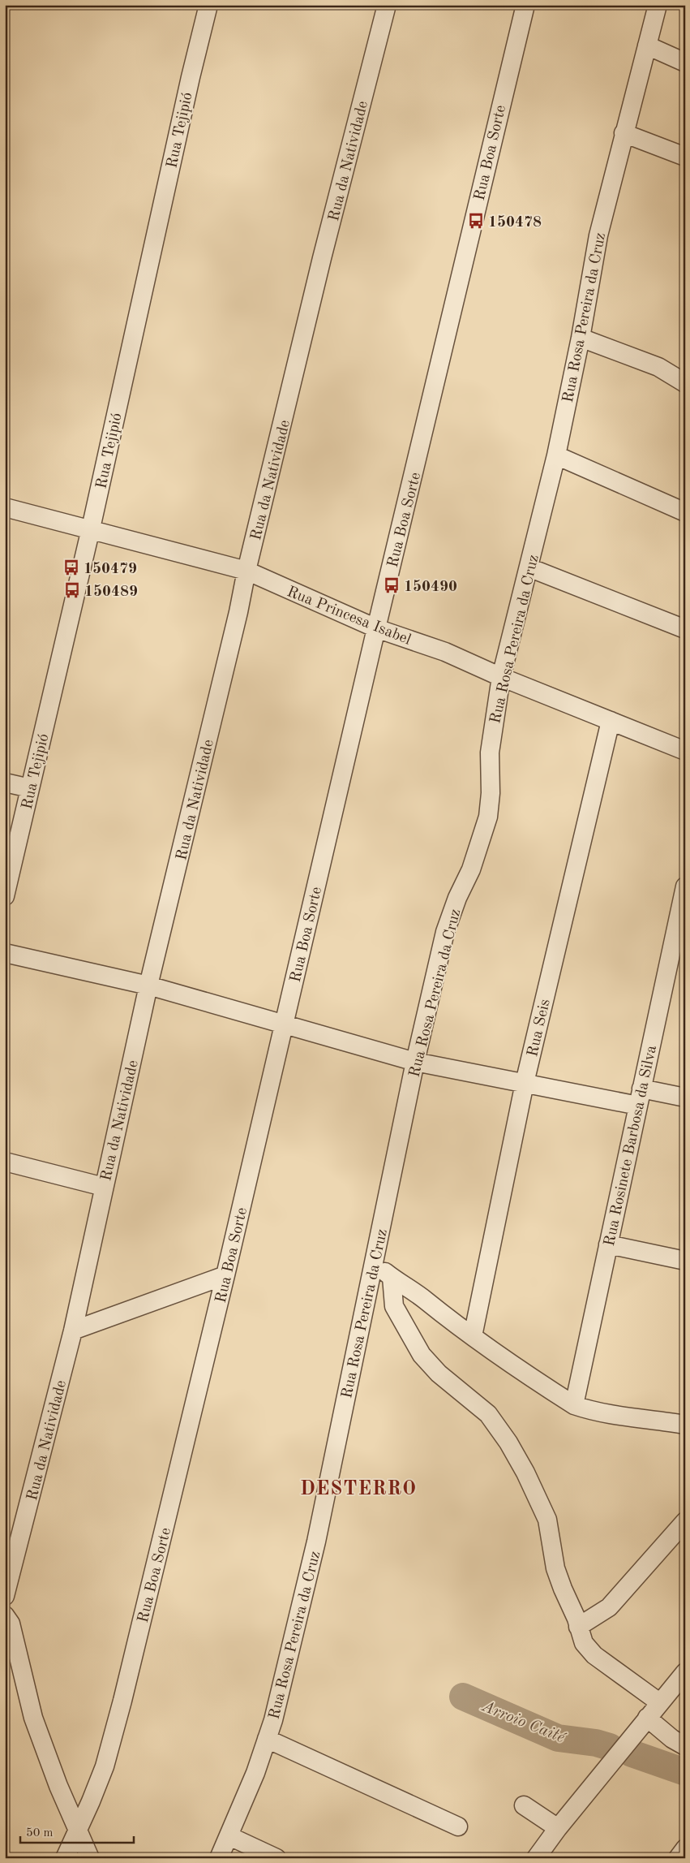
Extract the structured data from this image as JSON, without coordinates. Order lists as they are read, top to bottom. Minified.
{"streets":{"street":["Rua Tejipió","Rua Boa Sorte","Rua da Natividade","Rua Rosa Pereira da Cruz","Rua Princesa Isabel","Rua Seis","Rua Rosinete Barbosa da Silva"]},"crossings":[["Rua Tejipió","Rua Princesa Isabel"],["Rua Boa Sorte","Rua Princesa Isabel"],["Rua da Natividade","Rua Princesa Isabel"],["Rua Rosa Pereira da Cruz","Rua Princesa Isabel"],["Rua Princesa Isabel","Rua Seis"]],"districts":["DESTERRO"],"water":["Arroio Caité"],"places":{"bus stop":["150478","150479","150490","150489"]},"scale_bar":"50 m"}
